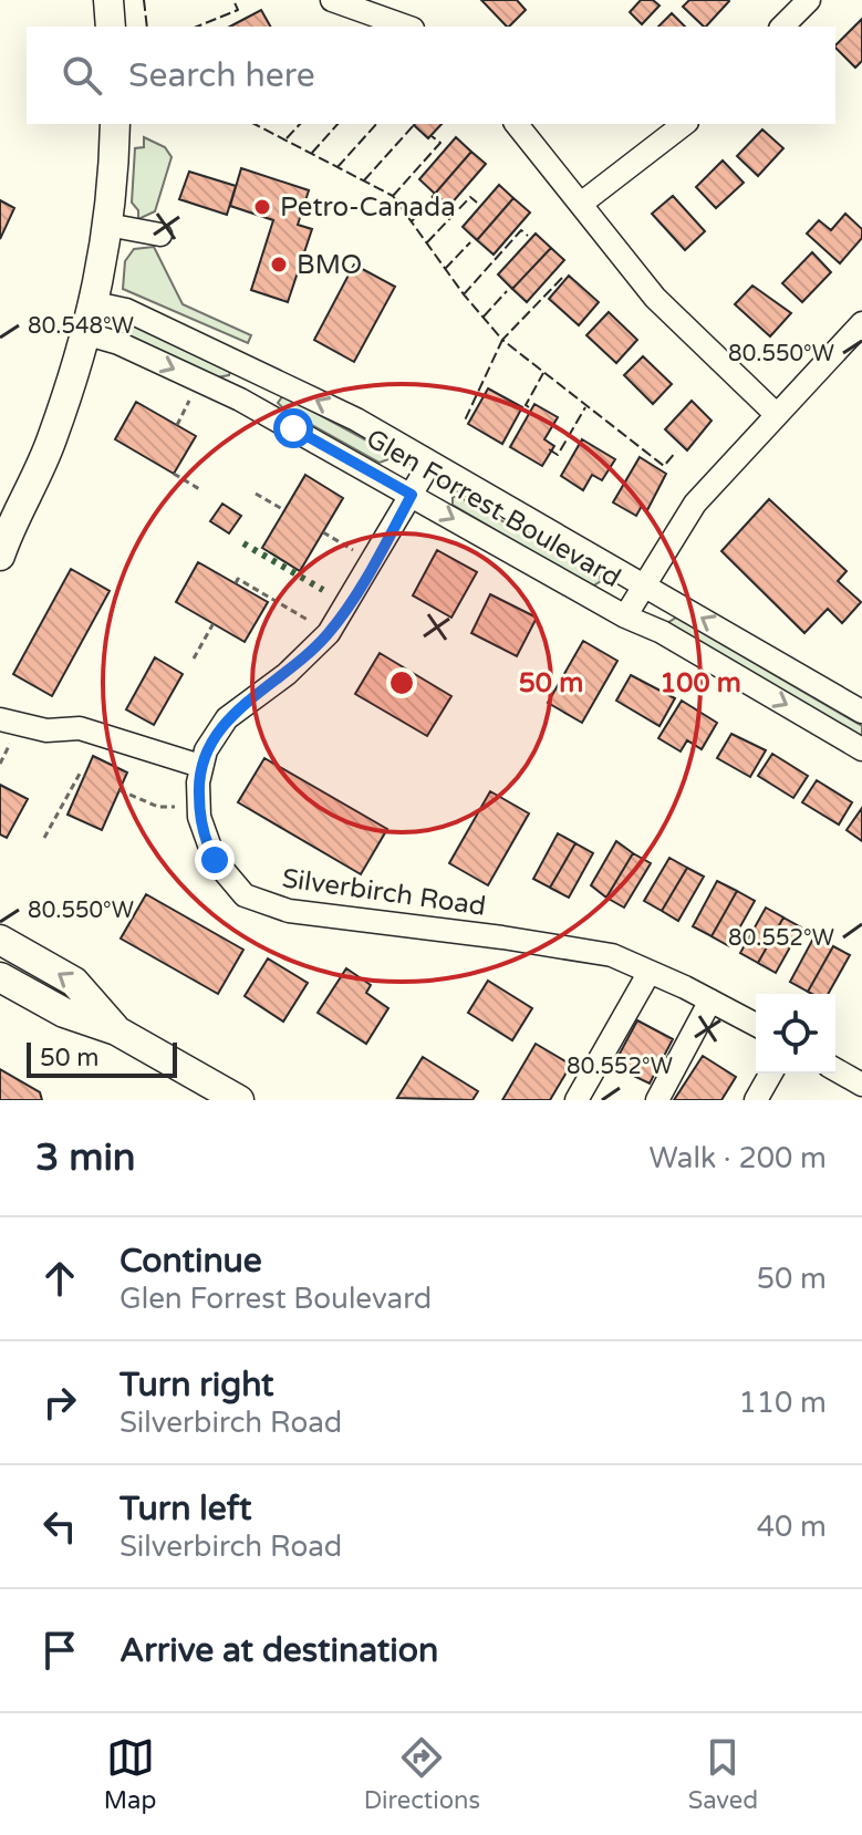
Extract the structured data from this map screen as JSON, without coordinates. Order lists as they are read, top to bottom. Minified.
{"streets":{"street":["Glen Forrest Boulevard","Silverbirch Road"]},"crossings":[["Glen Forrest Boulevard","Silverbirch Road"]],"places":["Petro-Canada","BMO"],"scale_bar":"50 m","page":{"search":"Search here","scale":"50 m","heading":["3 min","Walk · 200 m"],"list":[["Continue","Glen Forrest Boulevard","50 m"],["Turn right","Silverbirch Road","110 m"],["Turn left","Silverbirch Road","40 m"],"Arrive at destination"],"nav":["Map","Directions","Saved"]},"coordinates":["80.548°W","80.550°W","80.552°W"],"rings":["50 m","100 m"]}
